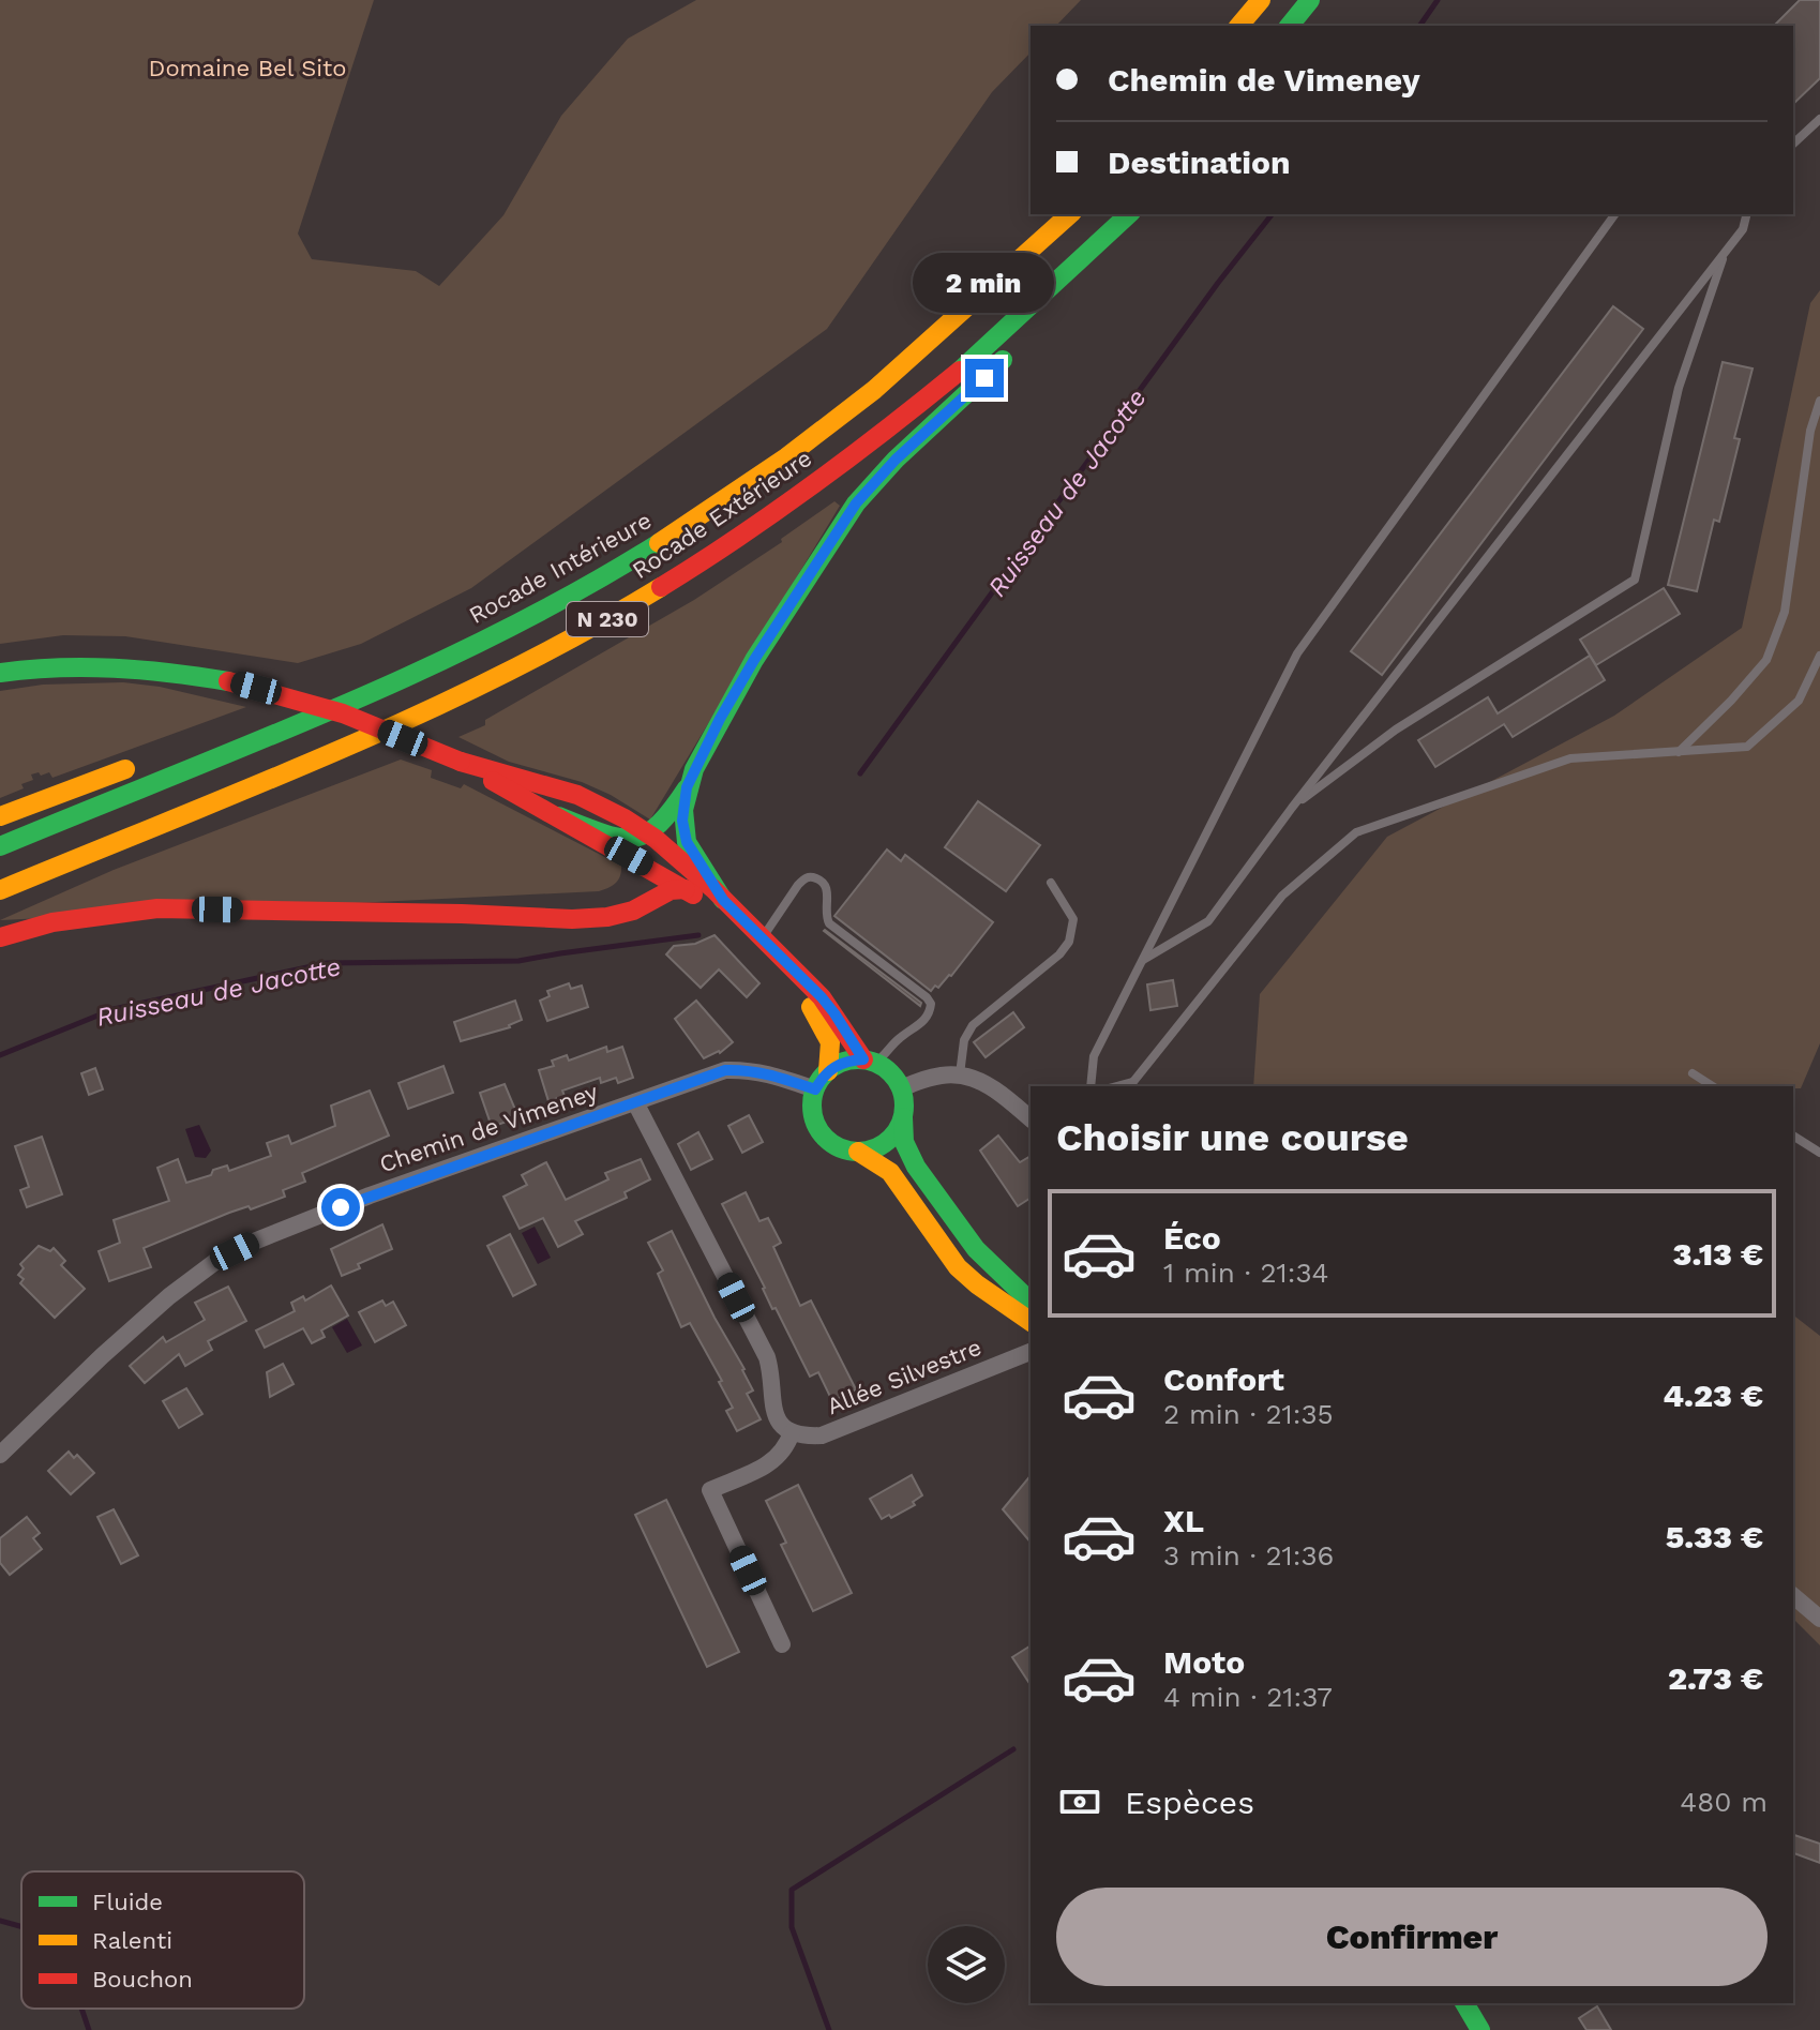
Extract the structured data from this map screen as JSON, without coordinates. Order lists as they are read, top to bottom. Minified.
{"streets":{"main road":["Rocade Extérieure","Rocade Intérieure","N 230"],"street":["Chemin de Vimeney","Allée Silvestre"]},"water":["Ruisseau de Jacotte"],"parks":["Domaine Bel Sito"],"legend":["Fluide","Ralenti","Bouchon"],"page":{"banner":["Chemin de Vimeney","Destination"],"bubble":"2 min","heading":"Choisir une course","list":[{"name":"Éco","note":"1 min · 21:34","value":"3.13 €"},{"name":"Confort","note":"2 min · 21:35","value":"4.23 €"},{"name":"XL","note":"3 min · 21:36","value":"5.33 €"},{"name":"Moto","note":"4 min · 21:37","value":"2.73 €"}],"pay":["Espèces","480 m"],"buttons":"Confirmer"}}
